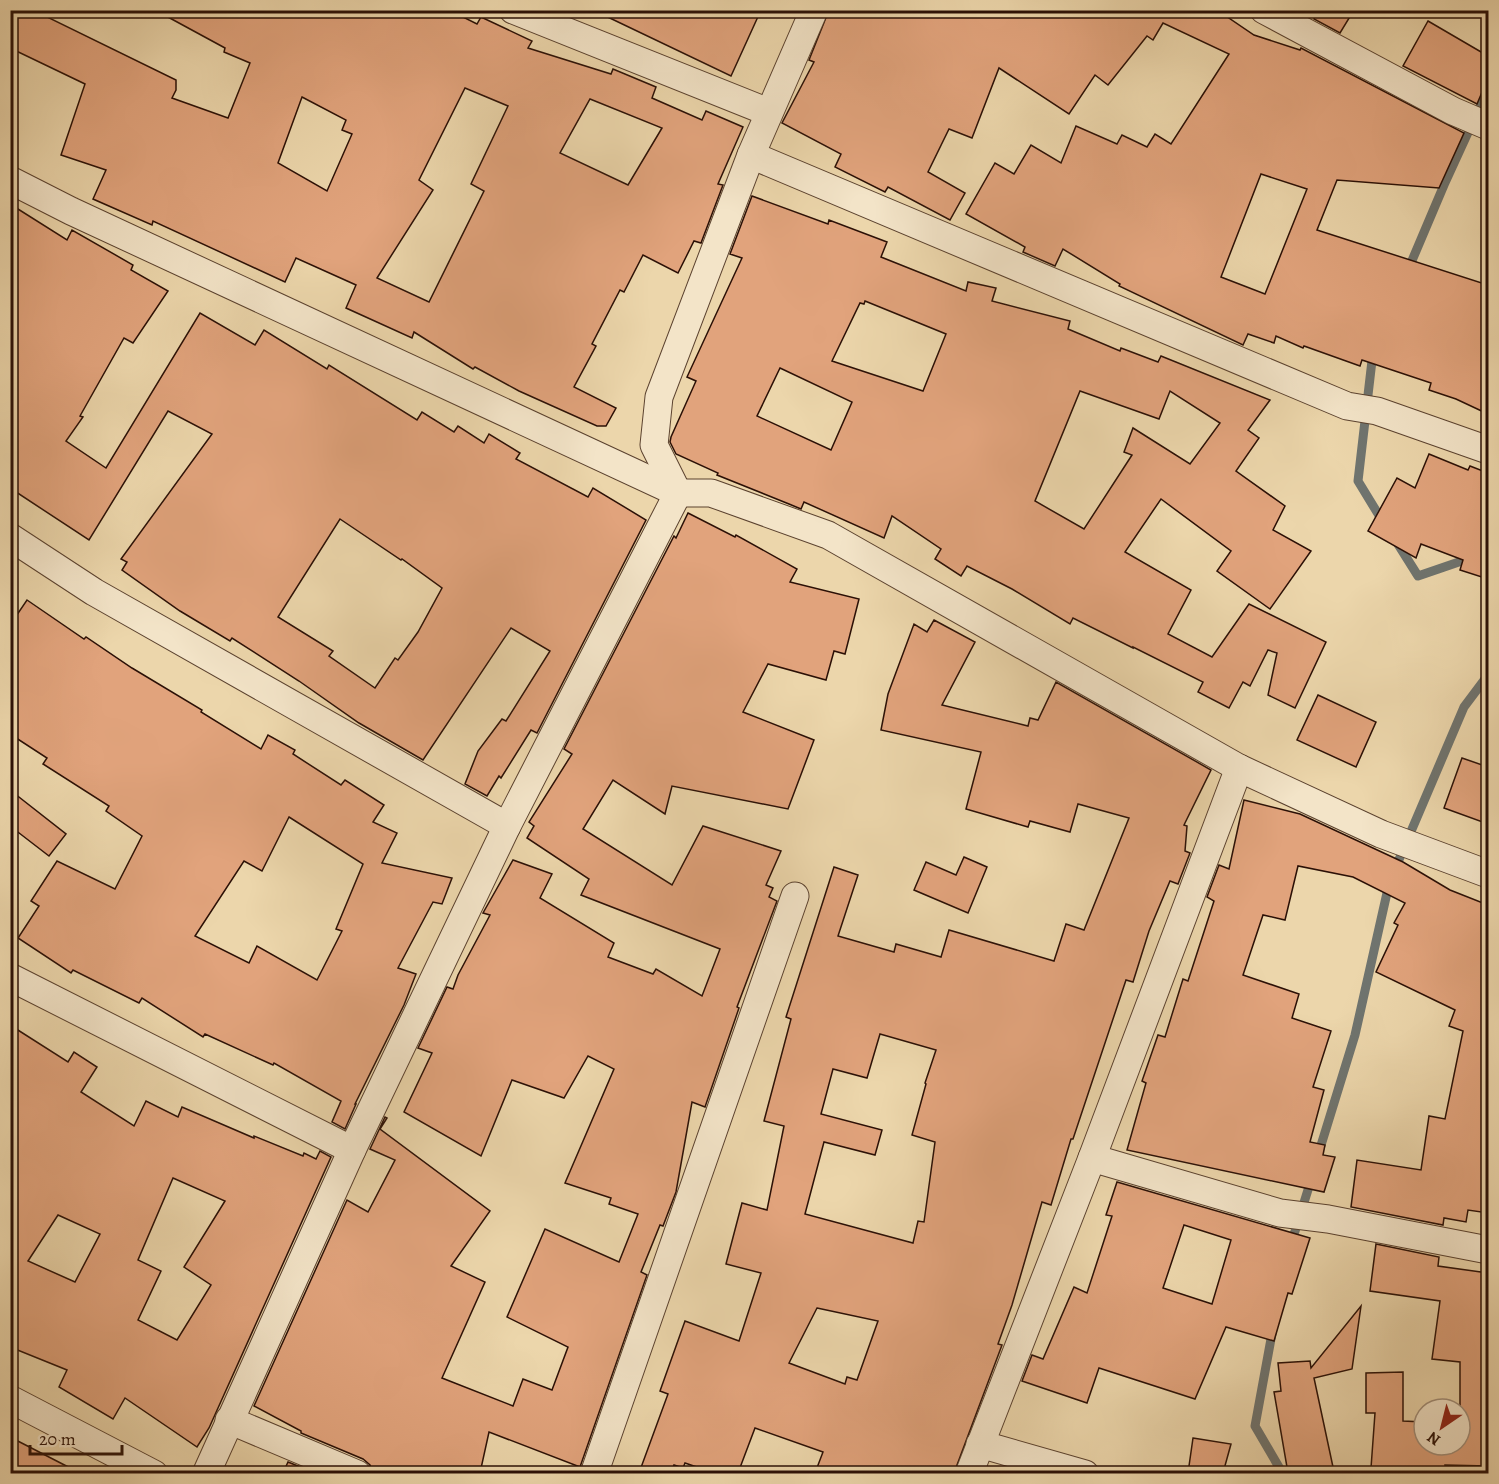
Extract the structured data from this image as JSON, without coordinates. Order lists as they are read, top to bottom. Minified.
{"scale_bar":"20 m","north":"bottom left"}
